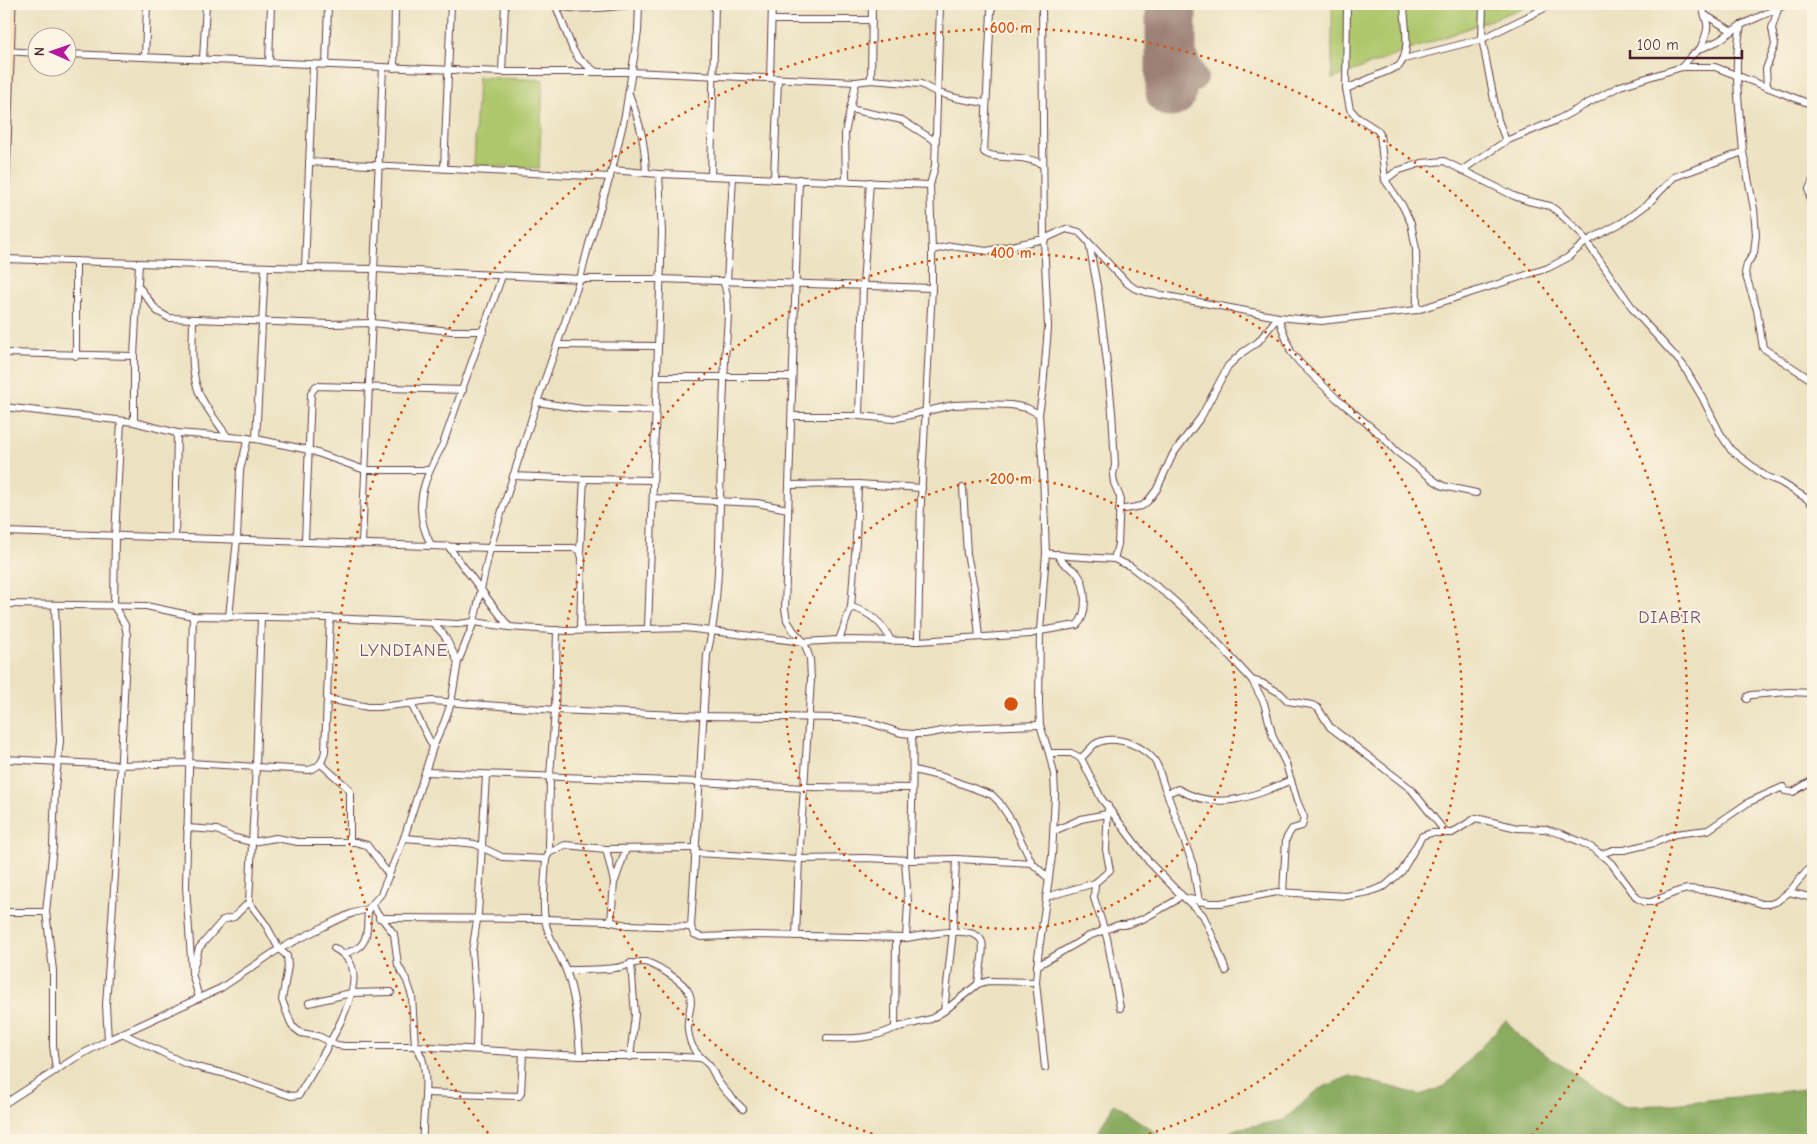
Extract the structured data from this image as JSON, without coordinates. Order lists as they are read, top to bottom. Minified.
{"districts":["DIABIR","LYNDIANE"],"scale_bar":"100 m","north":"left","rings":["600 m","400 m","200 m"]}
